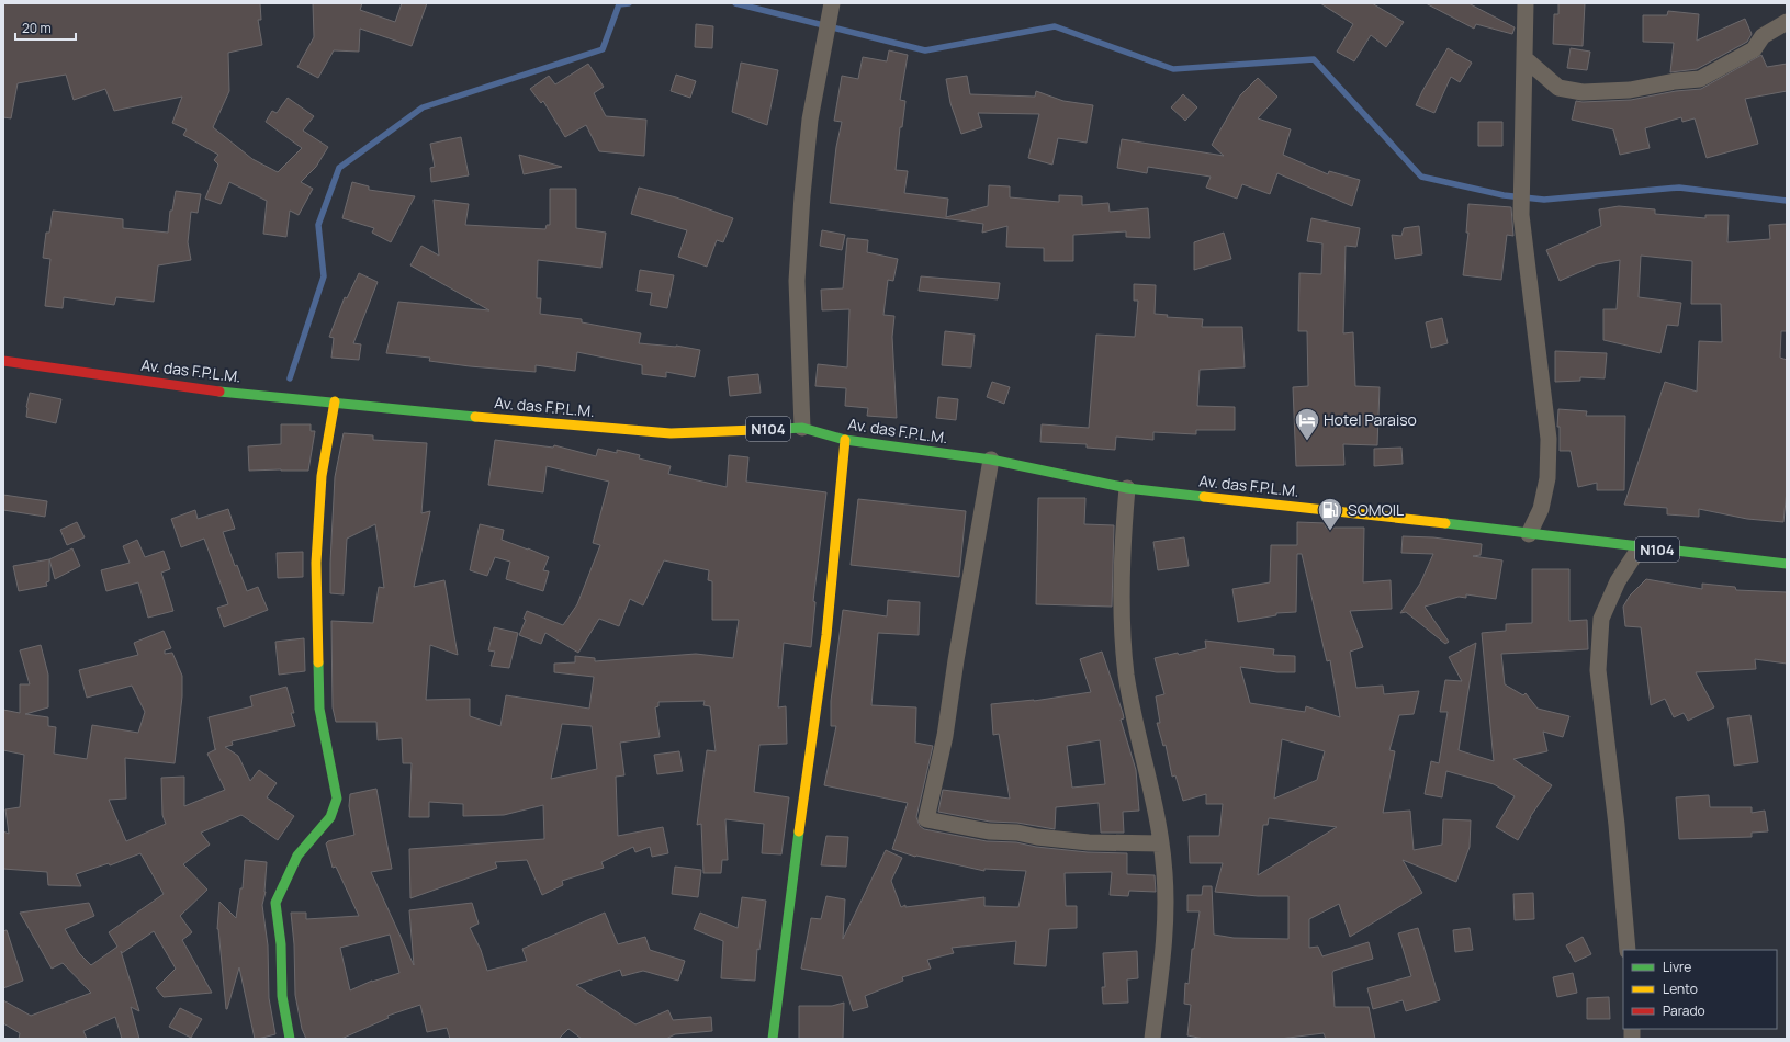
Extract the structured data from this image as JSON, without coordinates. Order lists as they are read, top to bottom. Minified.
{"streets":{"main road":["Av. das F.P.L.M.","N104"]},"places":{"hotel":["Hotel Paraiso"],"fuel station":["SOMOIL"]},"legend":["Livre","Lento","Parado"],"scale_bar":"20 m"}
